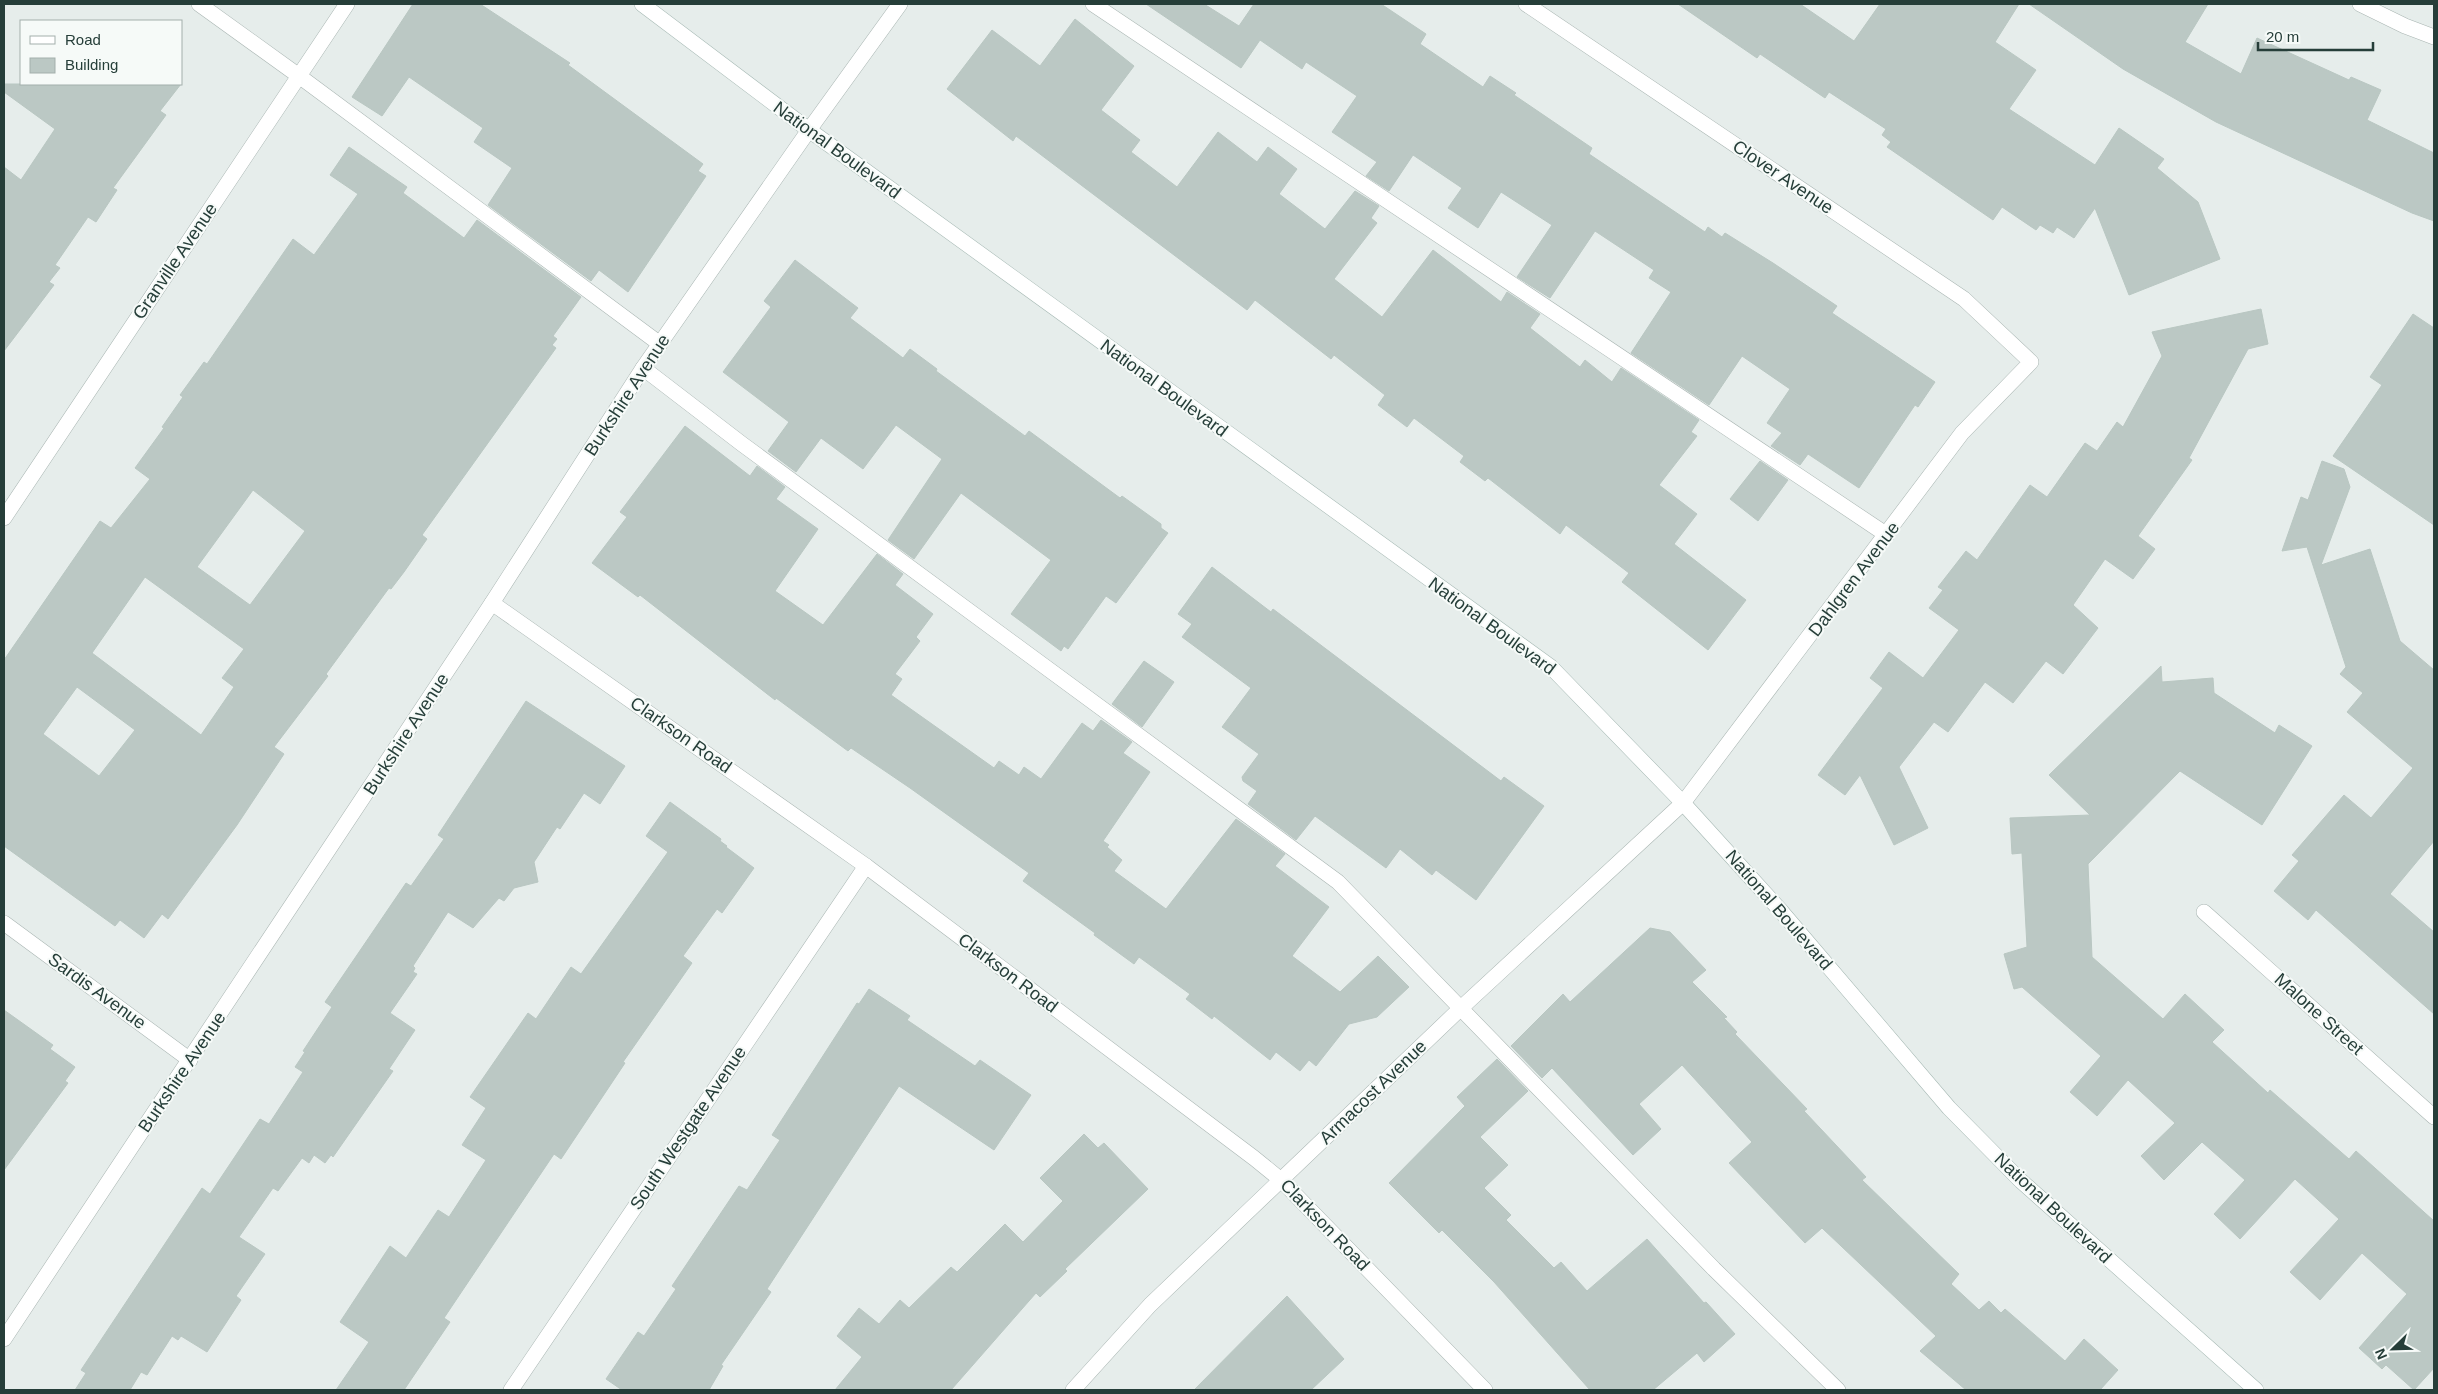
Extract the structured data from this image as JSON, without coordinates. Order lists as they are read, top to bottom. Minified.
{"streets":{"street":["National Boulevard","Clover Avenue","Granville Avenue","Burkshire Avenue","Dahlgren Avenue","Clarkson Road","Sardis Avenue","Malone Street","Armacost Avenue","South Westgate Avenue"]},"crossings":[["National Boulevard","Burkshire Avenue"],["National Boulevard","Dahlgren Avenue"],["National Boulevard","Armacost Avenue"],["Clover Avenue","Dahlgren Avenue"],["Burkshire Avenue","Clarkson Road"],["Burkshire Avenue","Sardis Avenue"],["Dahlgren Avenue","Armacost Avenue"],["Clarkson Road","Armacost Avenue"],["Clarkson Road","South Westgate Avenue"]],"legend":["Road","Building"],"scale_bar":"20 m","north":"bottom left"}
